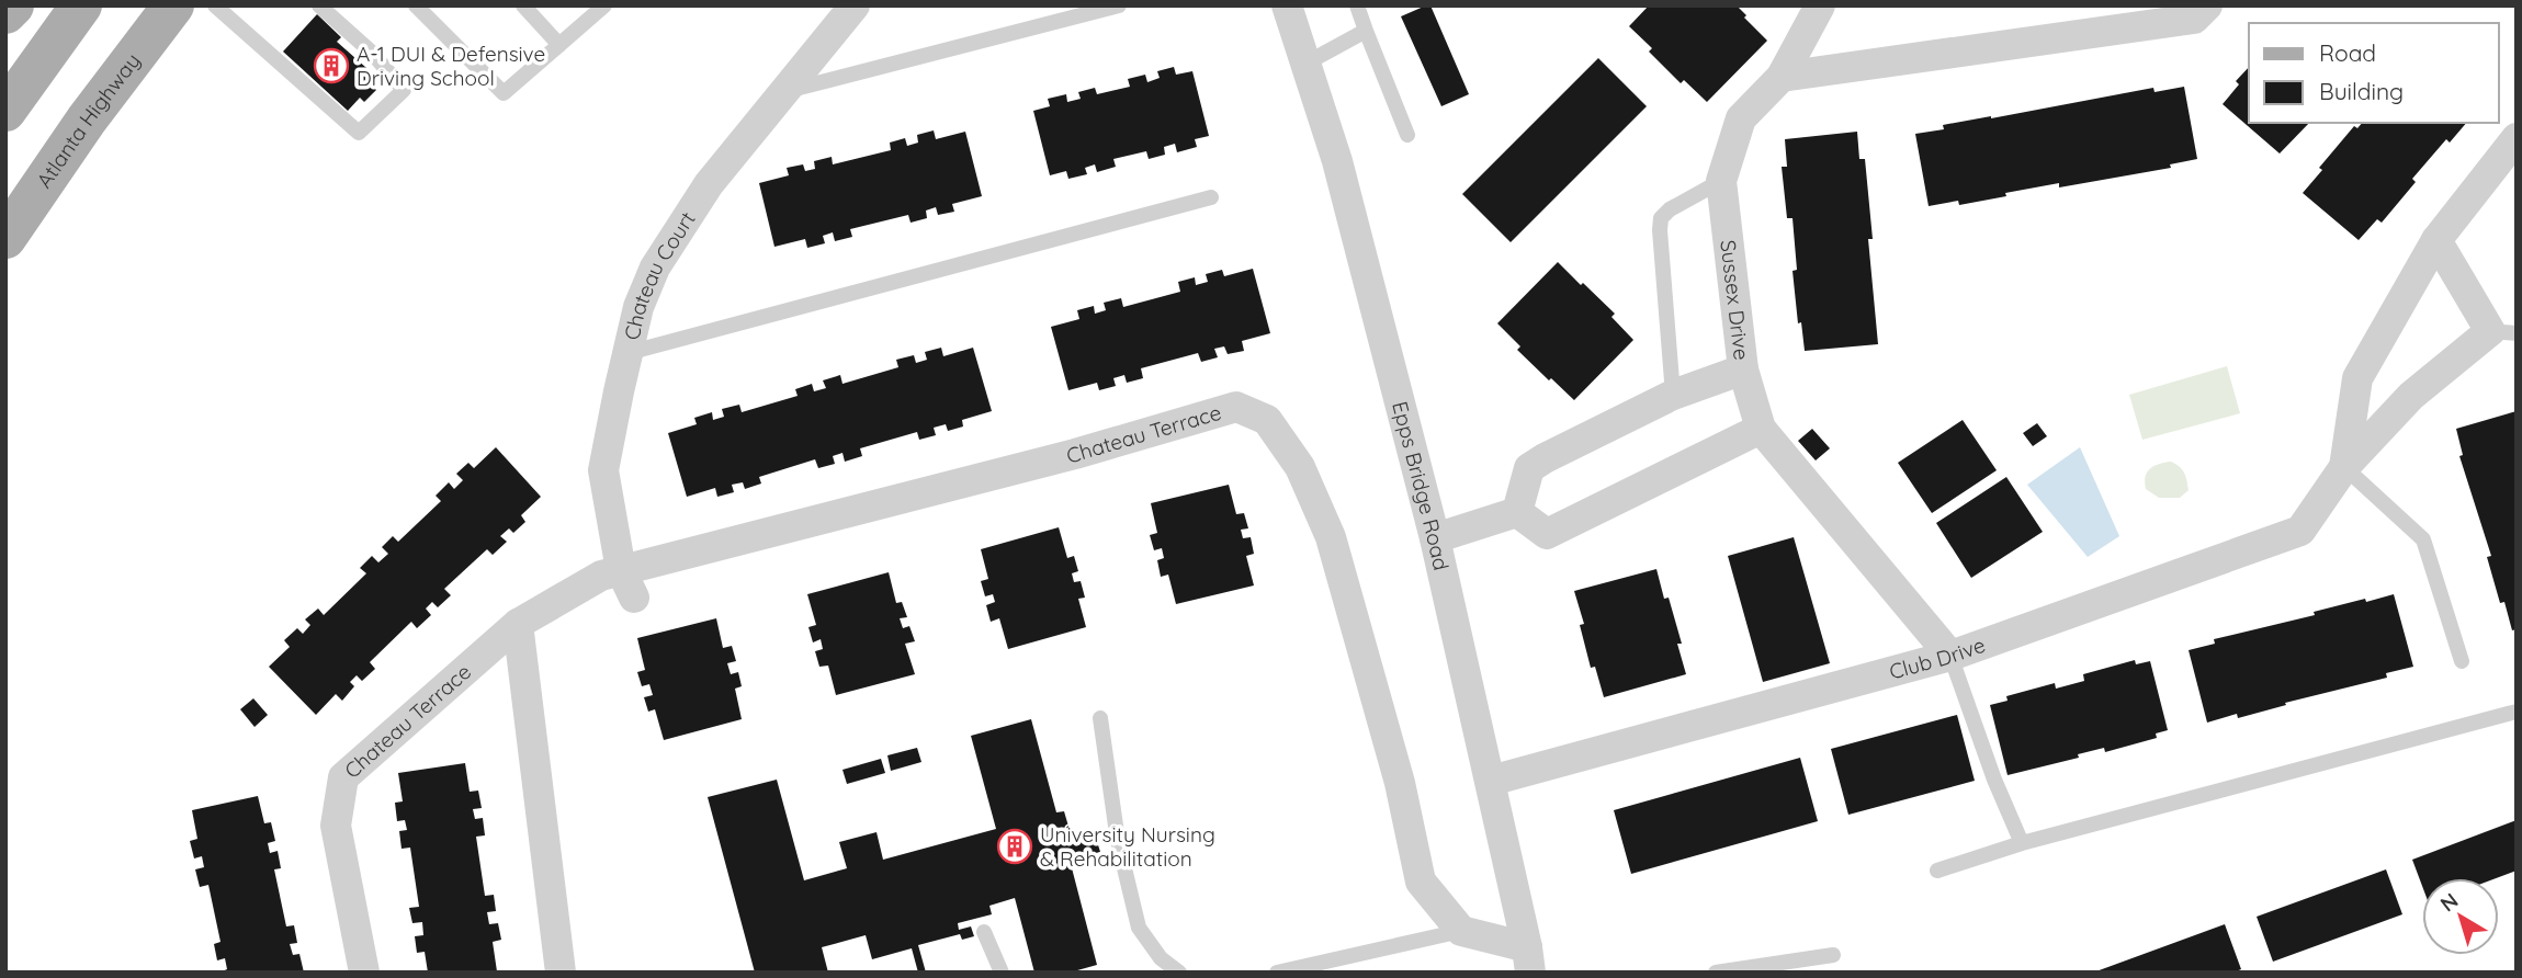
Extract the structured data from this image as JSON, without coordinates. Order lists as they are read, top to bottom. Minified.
{"streets":{"main road":["Atlanta Highway"],"street":["Chateau Court","Sussex Drive","Chateau Terrace","Epps Bridge Road","Club Drive"]},"crossings":[["Chateau Court","Chateau Terrace"],["Epps Bridge Road","Club Drive"]],"places":{"building":["A-1 DUI & Defensive Driving School","University Nursing & Rehabilitation"]},"legend":["Road","Building"],"north":"top left"}
